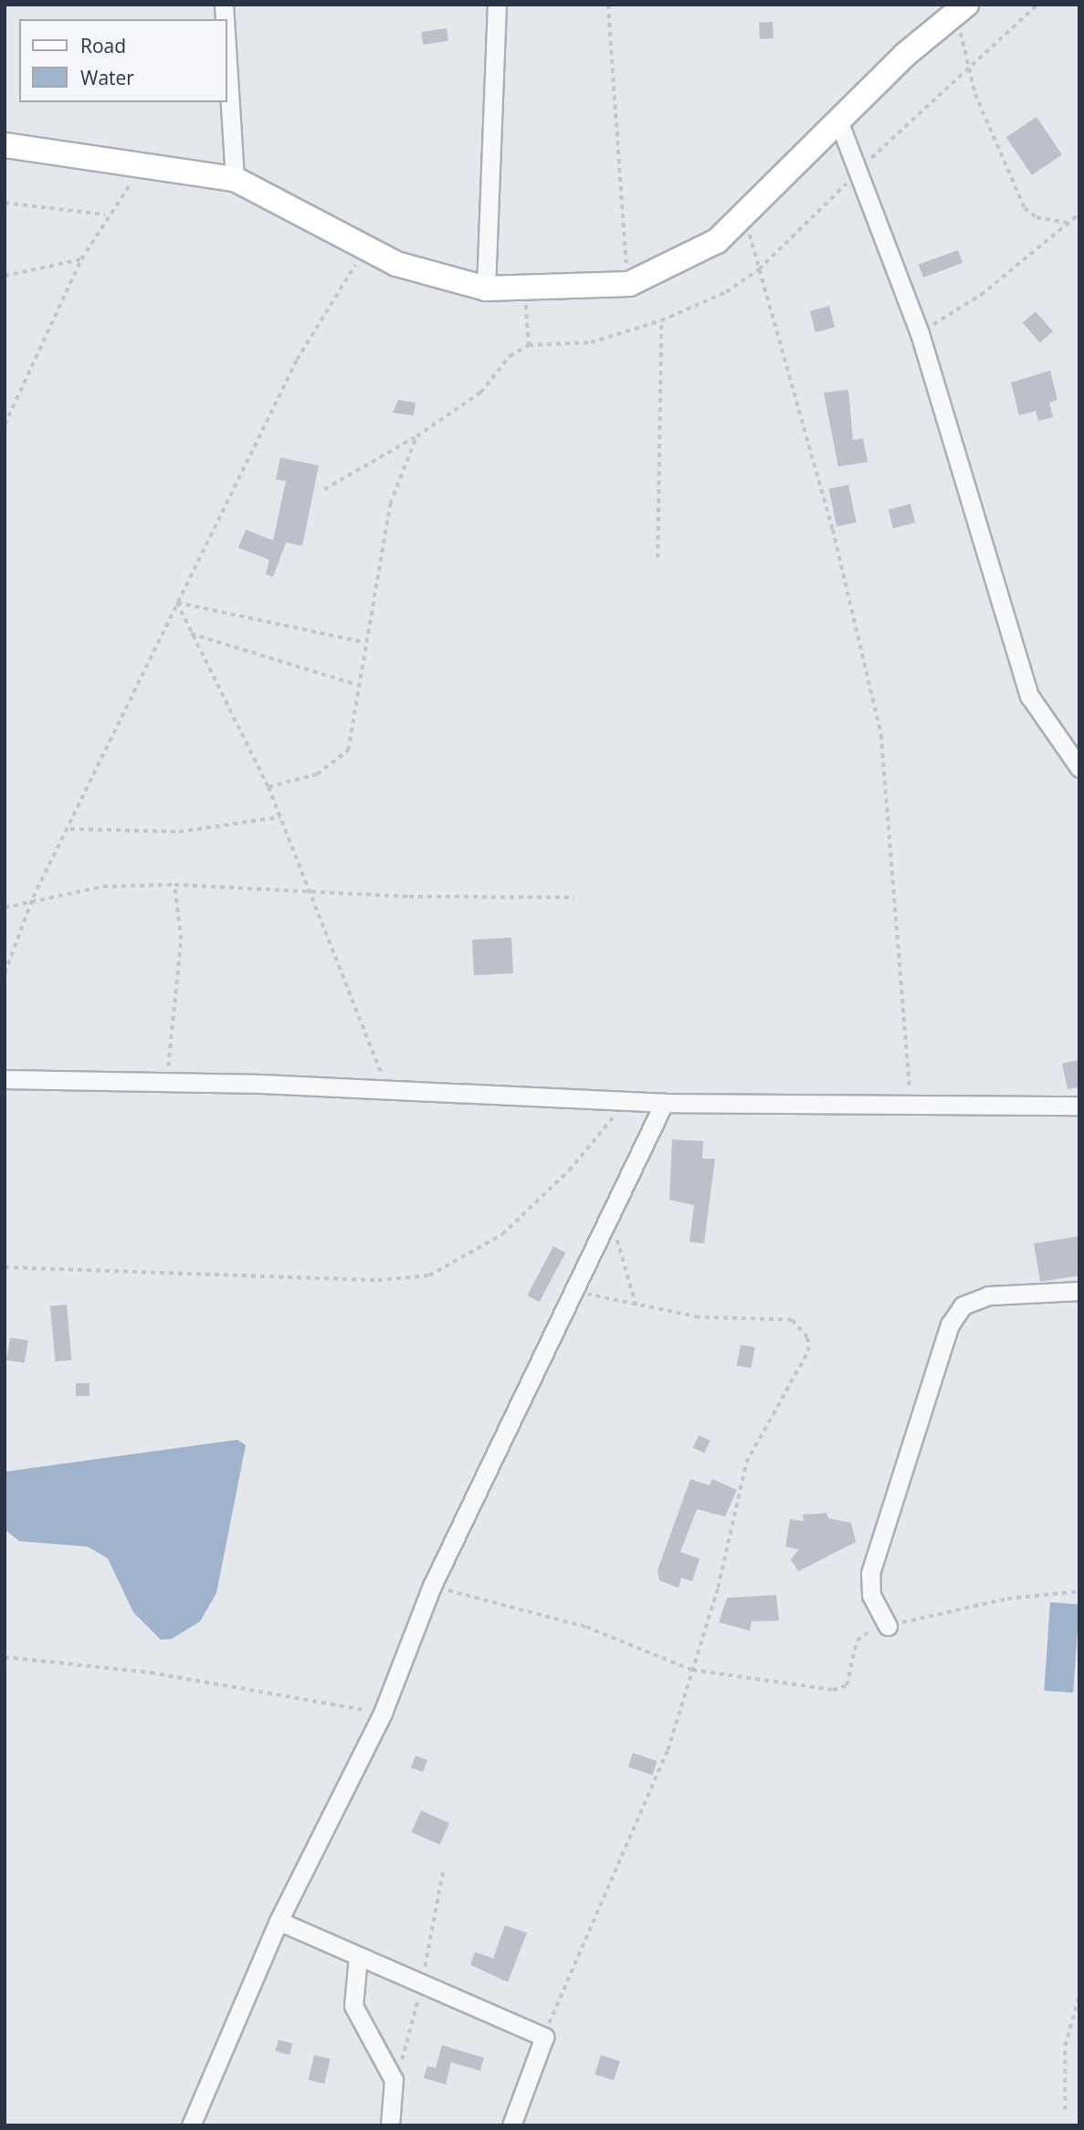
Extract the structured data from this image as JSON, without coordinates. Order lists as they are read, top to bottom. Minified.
{"legend":["Road","Water"]}
